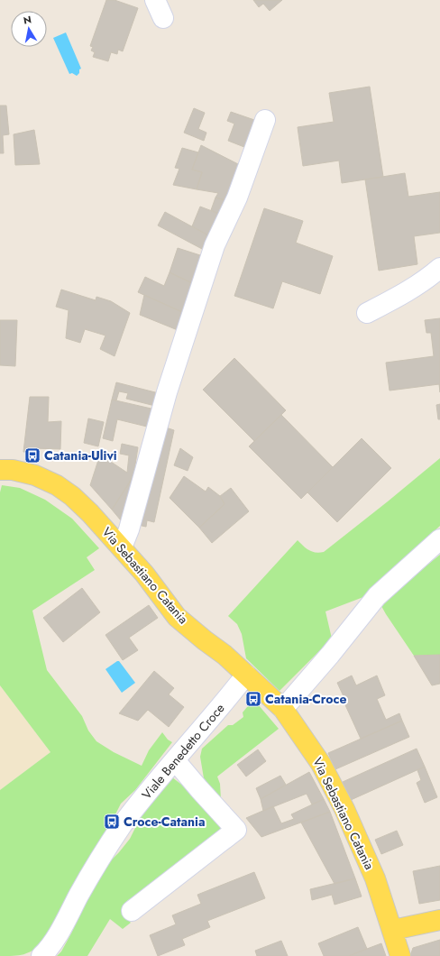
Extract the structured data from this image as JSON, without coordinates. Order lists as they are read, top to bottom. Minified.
{"streets":{"main road":["Via Sebastiano Catania"],"street":["Viale Benedetto Croce"]},"crossings":[["Via Sebastiano Catania","Viale Benedetto Croce"]],"places":{"bus stop":["Catania-Ulivi","Catania-Croce","Croce-Catania"]},"north":"top"}
